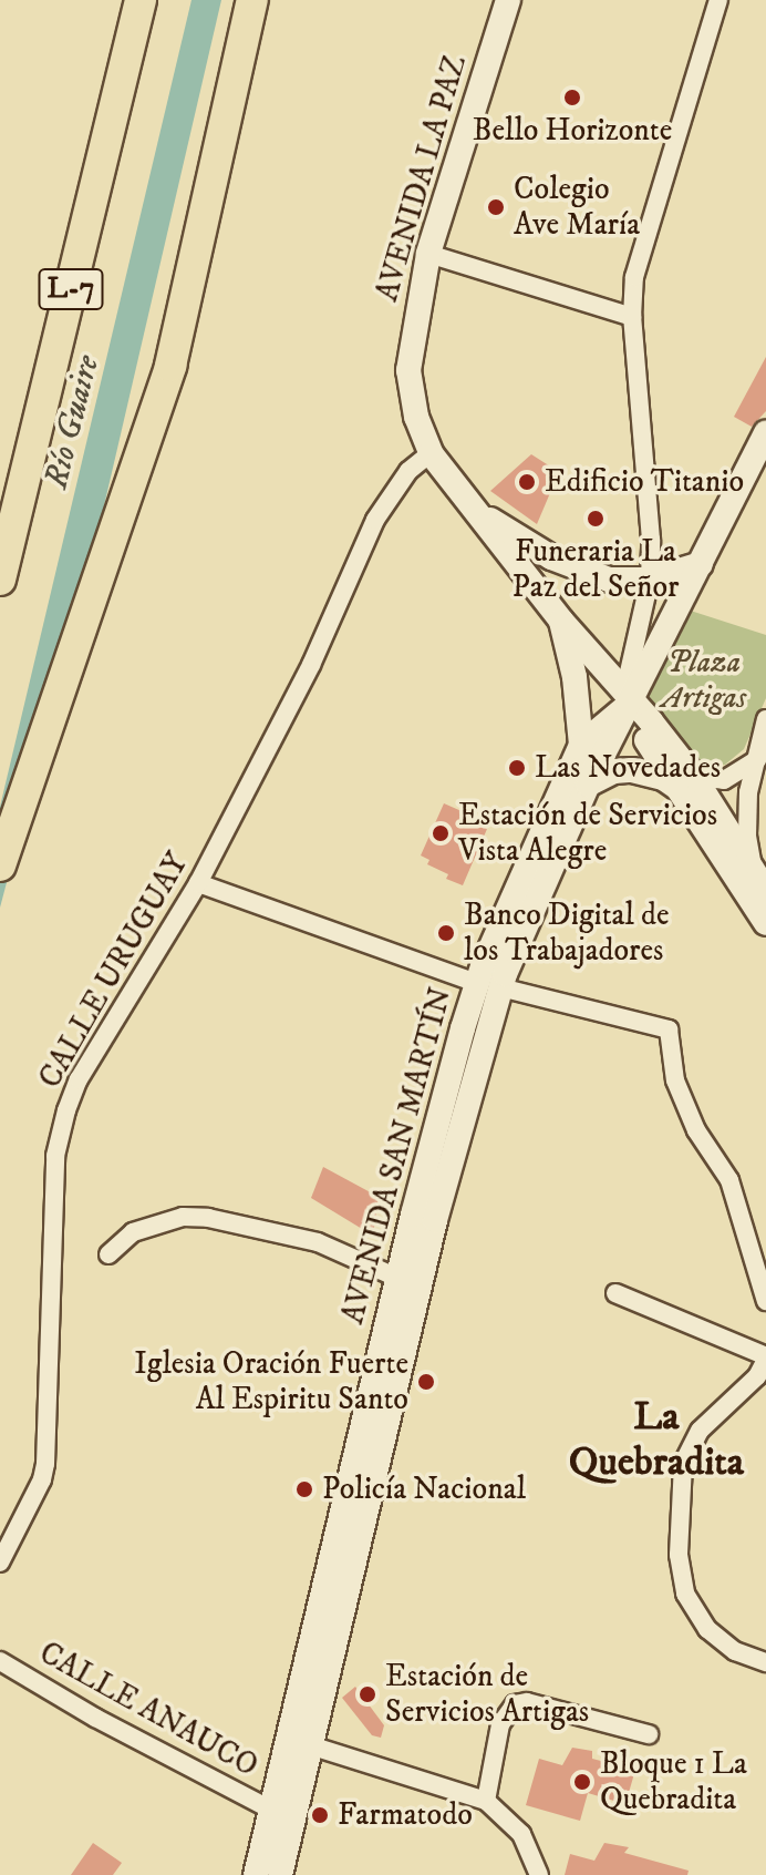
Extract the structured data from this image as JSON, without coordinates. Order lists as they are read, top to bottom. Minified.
{"streets":{"highway":["L-7"],"main road":["AVENIDA LA PAZ","AVENIDA SAN MARTÍN"],"street":["CALLE URUGUAY","CALLE ANAUCO"]},"crossings":[["AVENIDA LA PAZ","CALLE URUGUAY"],["AVENIDA LA PAZ","AVENIDA SAN MARTÍN"],["AVENIDA SAN MARTÍN","CALLE ANAUCO"]],"districts":["La Quebradita"],"water":["Río Guaire"],"parks":["Plaza Artigas"],"places":["Bello Horizonte","Colegio Ave María","Edificio Titanio","Funeraria La Paz del Señor","Las Novedades","Estación de Servicios Vista Alegre","Banco Digital de los Trabajadores","Iglesia Oración Fuerte Al Espiritu Santo","Policía Nacional","Estación de Servicios Artigas","Bloque 1 La Quebradita","Farmatodo"]}
